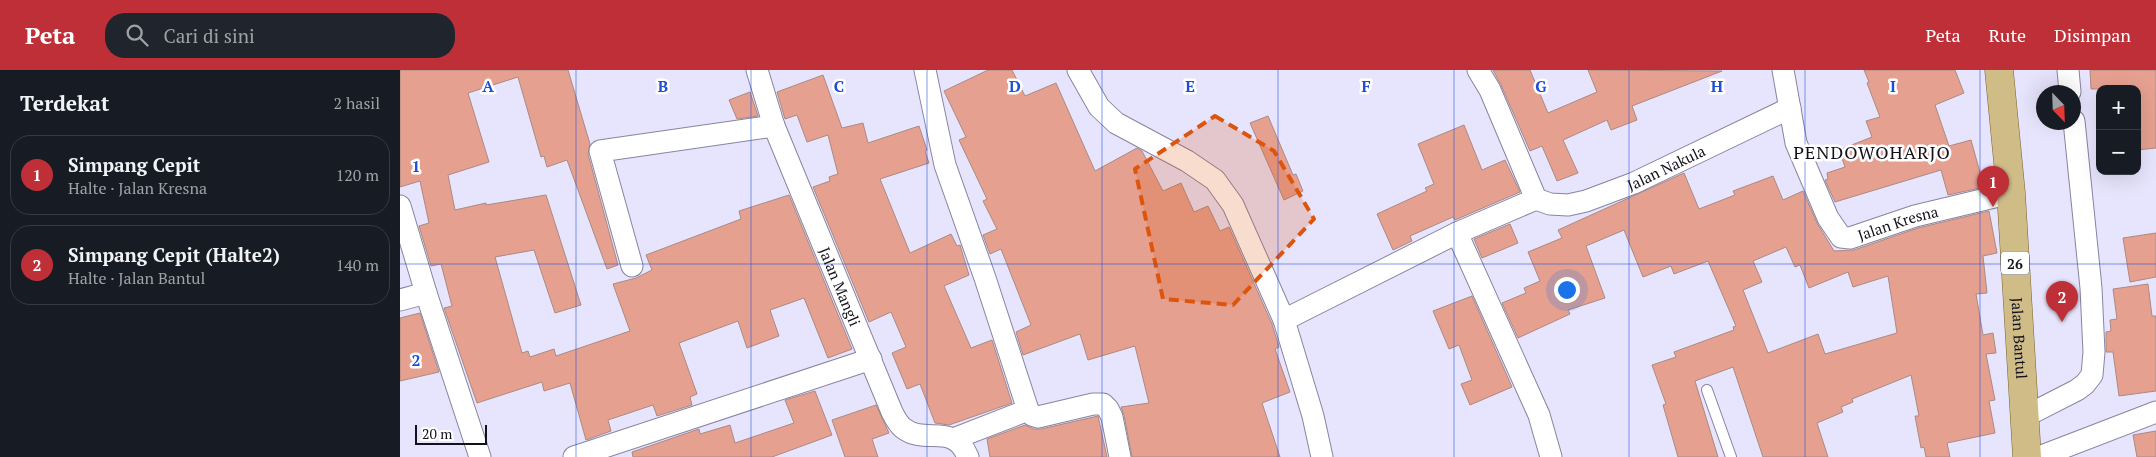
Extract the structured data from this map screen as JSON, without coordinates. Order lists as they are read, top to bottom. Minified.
{"streets":{"main road":["26","Jalan Bantul"],"street":["Jalan Nakula","Jalan Kresna","Jalan Mangli"]},"crossings":[["Jalan Nakula","Jalan Kresna"],["Jalan Kresna","Jalan Bantul"]],"districts":["PENDOWOHARJO"],"scale_bar":"20 m","north":"bottom right","page":{"header":"Peta","search":"Cari di sini","nav":["Peta","Rute","Disimpan"],"heading":["Terdekat","2 hasil"],"map_buttons":["+","−"],"list":[{"mark":"1","name":"Simpang Cepit","note":"Halte · Jalan Kresna","value":"120 m"},{"mark":"2","name":"Simpang Cepit (Halte2)","note":"Halte · Jalan Bantul","value":"140 m"}],"pins":["1","2"],"scale":"20 m"},"grid":{"columns":["A","B","C","D","E","F","G","H","I"],"rows":["1","2"]}}
